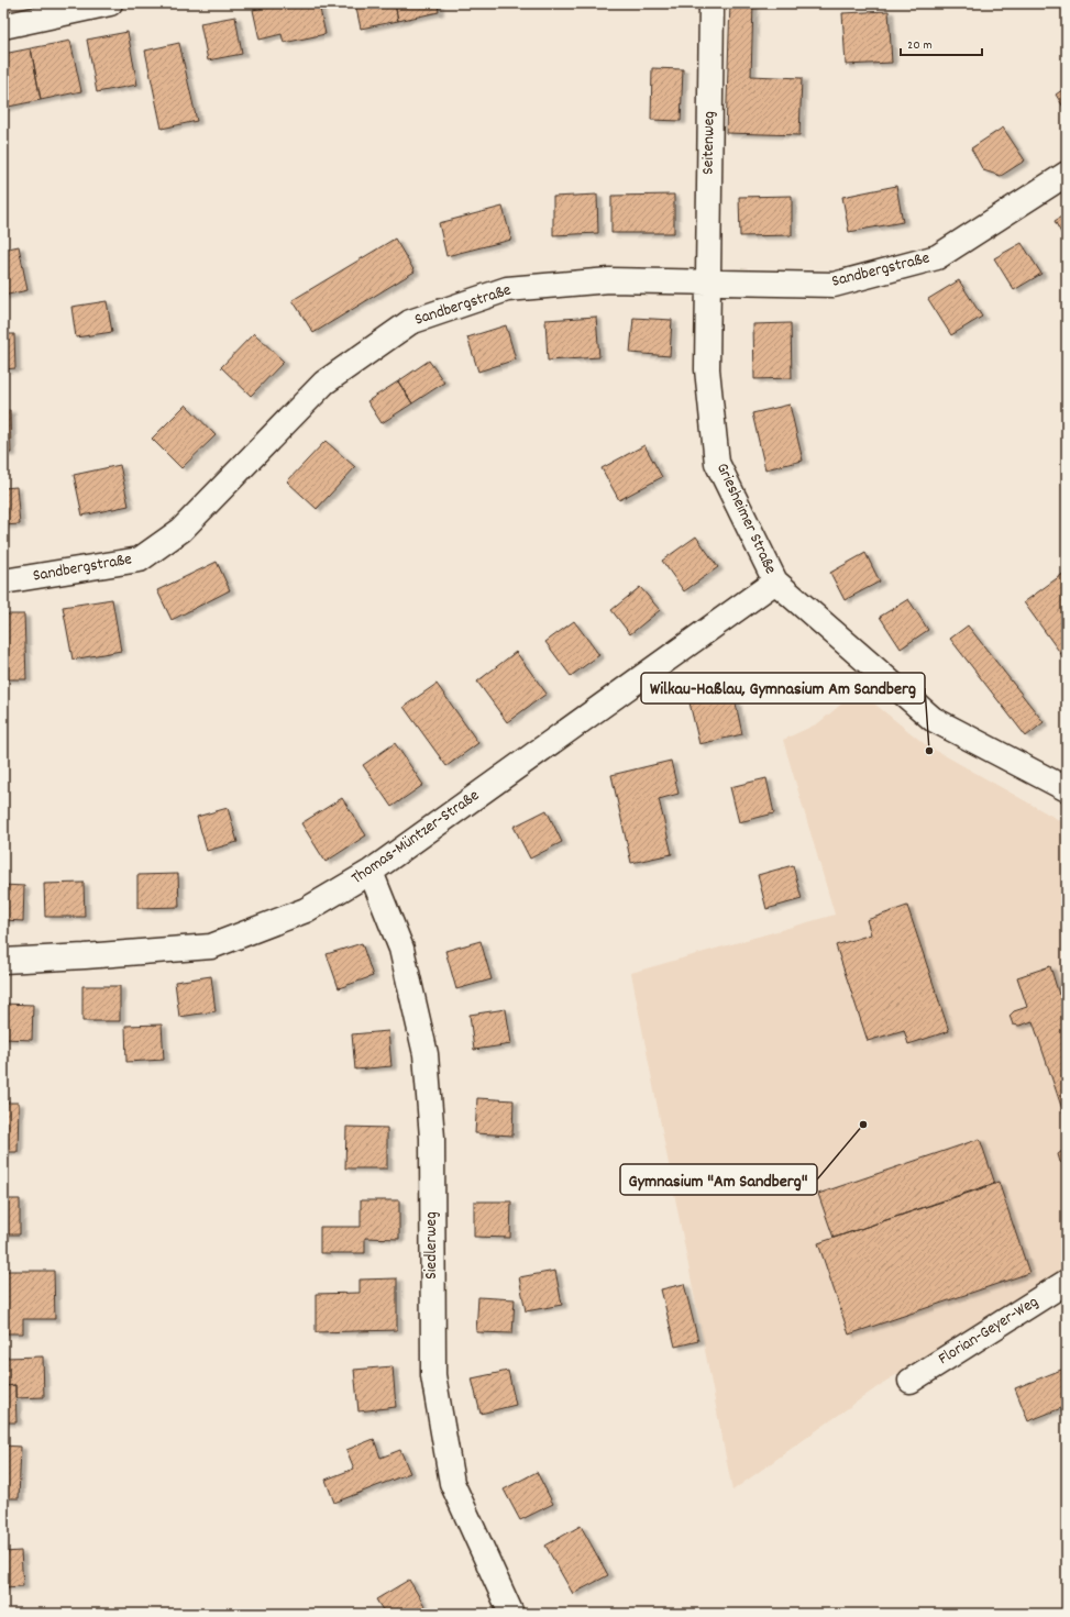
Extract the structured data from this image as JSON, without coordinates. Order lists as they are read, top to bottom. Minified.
{"streets":{"street":["Seitenweg","Sandbergstraße","Griesheimer Straße","Thomas-Müntzer-Straße","Siedlerweg","Florian-Geyer-Weg"]},"crossings":[["Seitenweg","Sandbergstraße"],["Seitenweg","Griesheimer Straße"],["Sandbergstraße","Griesheimer Straße"],["Griesheimer Straße","Thomas-Müntzer-Straße"],["Thomas-Müntzer-Straße","Siedlerweg"]],"places":["Wilkau-Haßlau, Gymnasium Am Sandberg","Gymnasium \"Am Sandberg\""],"scale_bar":"20 m"}
